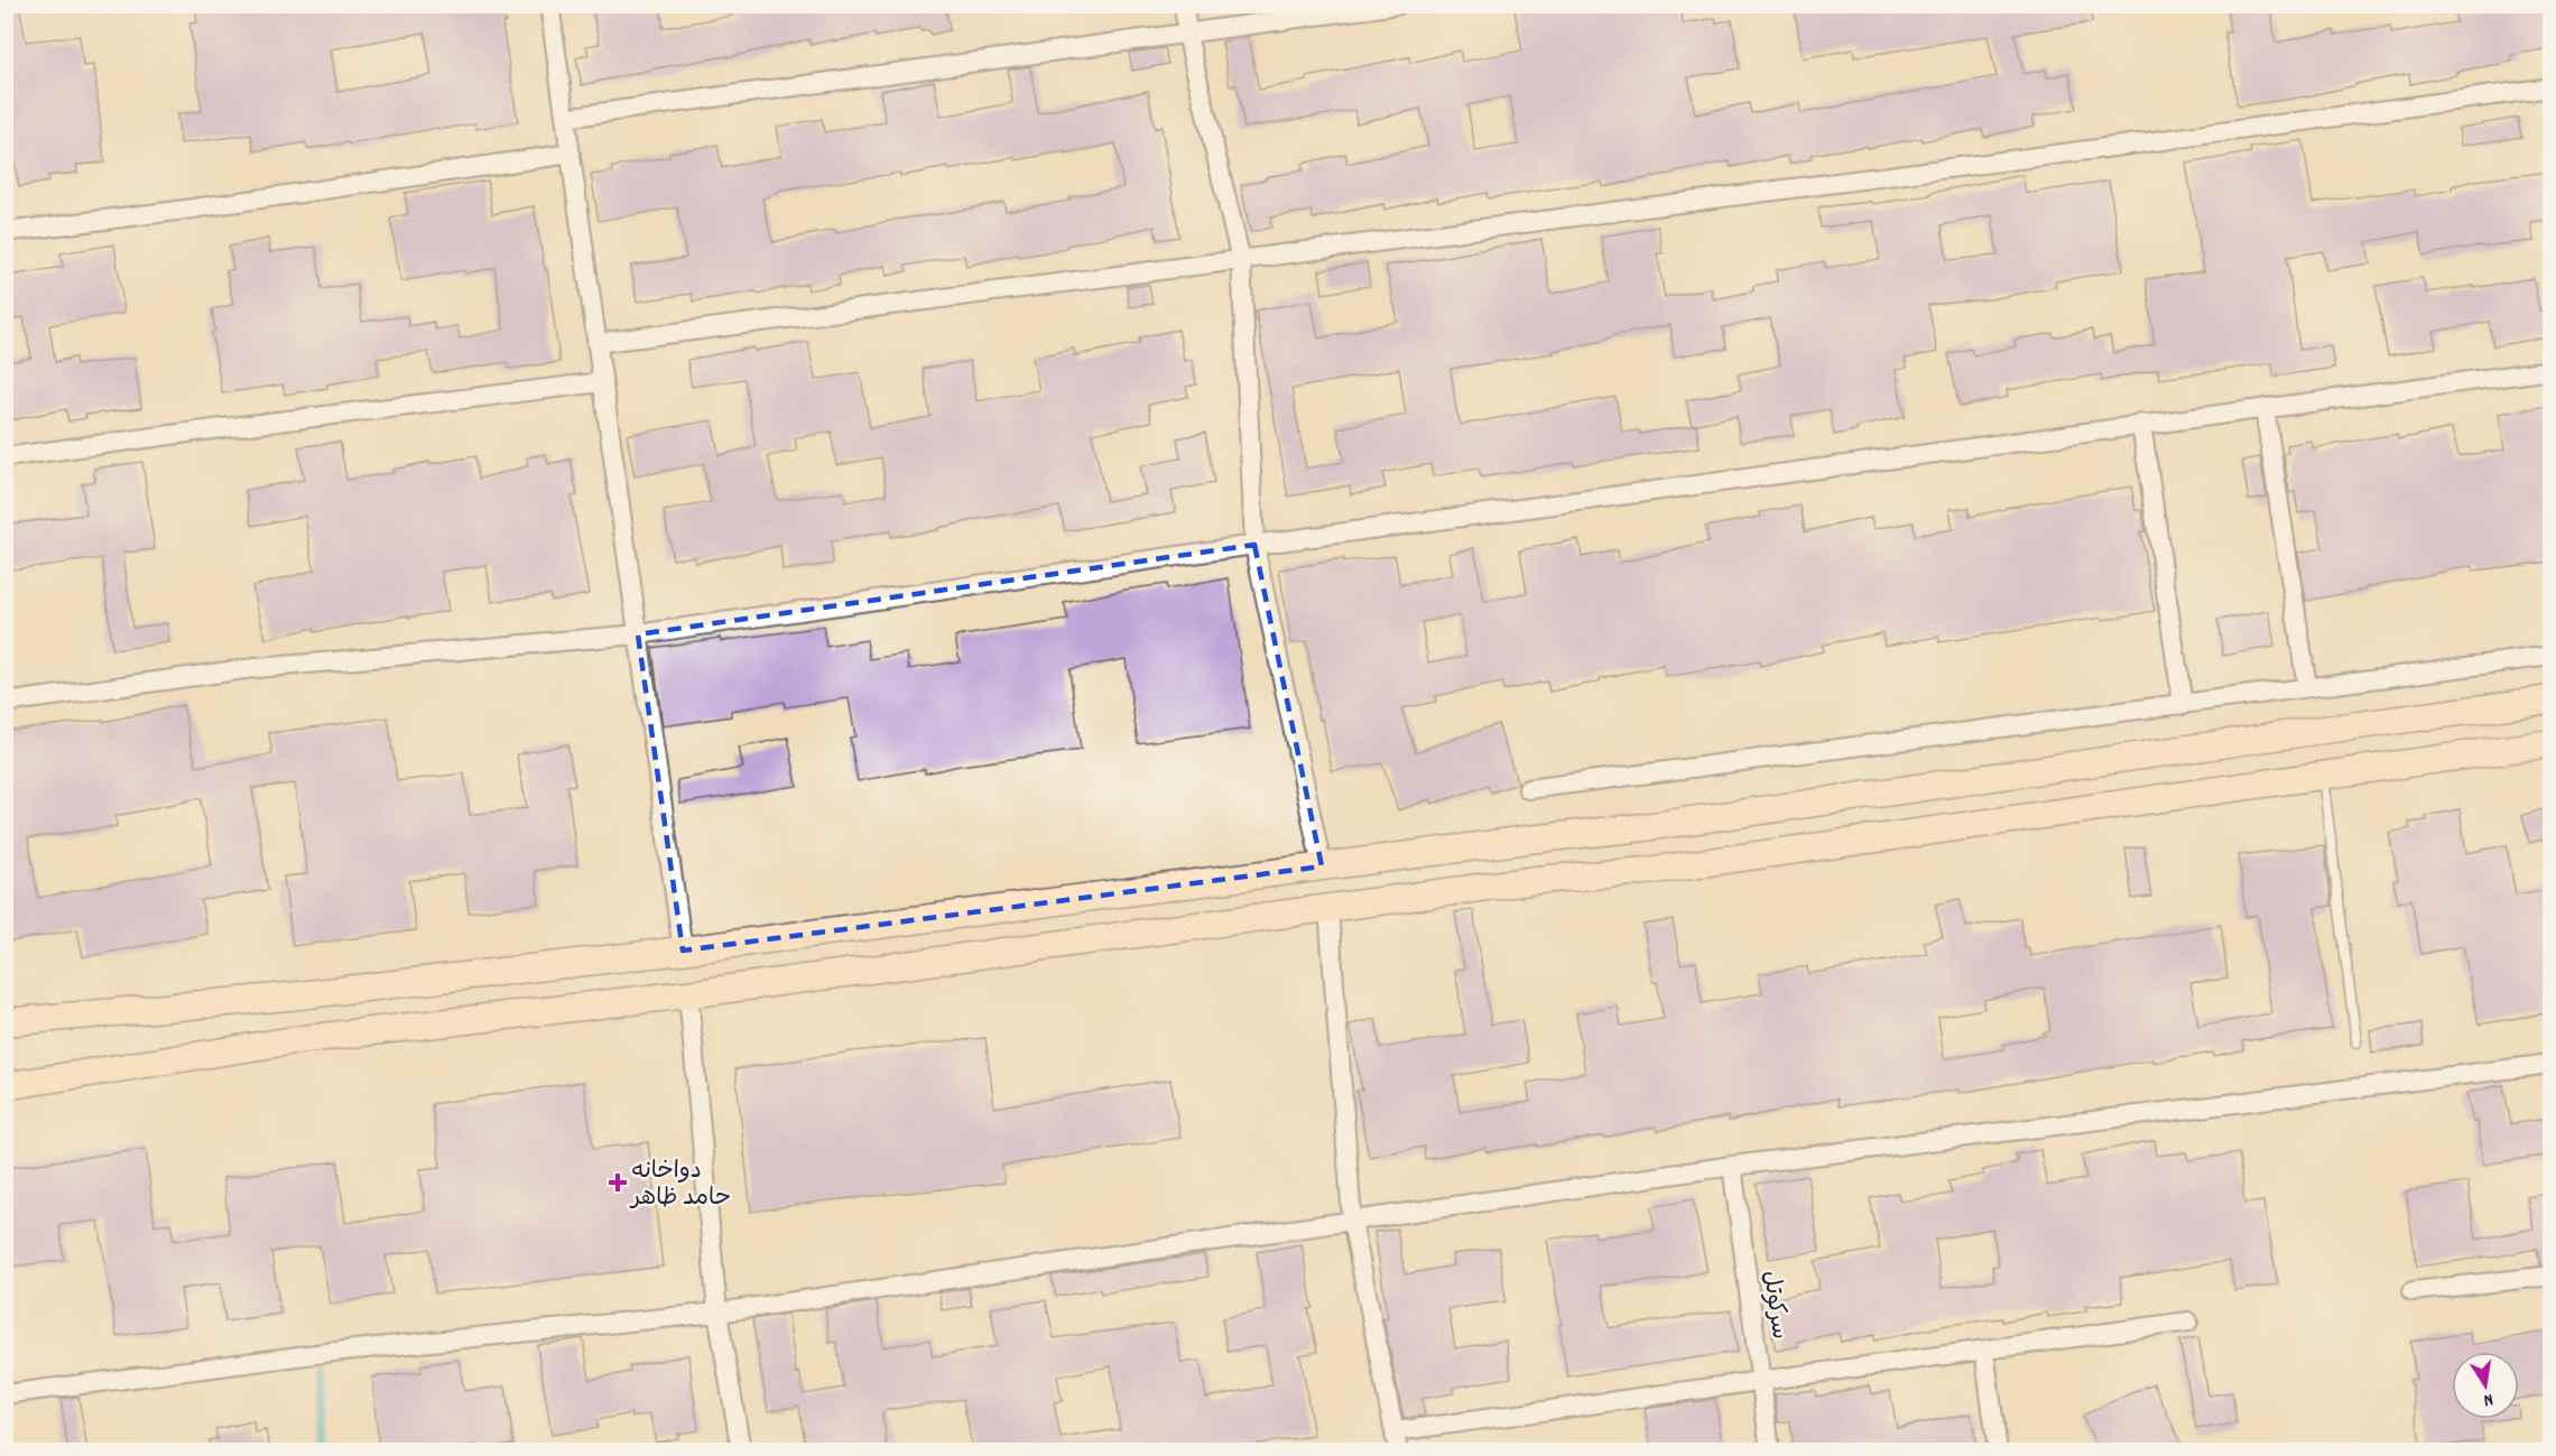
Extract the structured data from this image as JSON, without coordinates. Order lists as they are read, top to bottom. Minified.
{"streets":{"street":["سرکوتل"]},"places":{"health":["دواخانه حامد ظاهر"]},"north":"bottom"}
